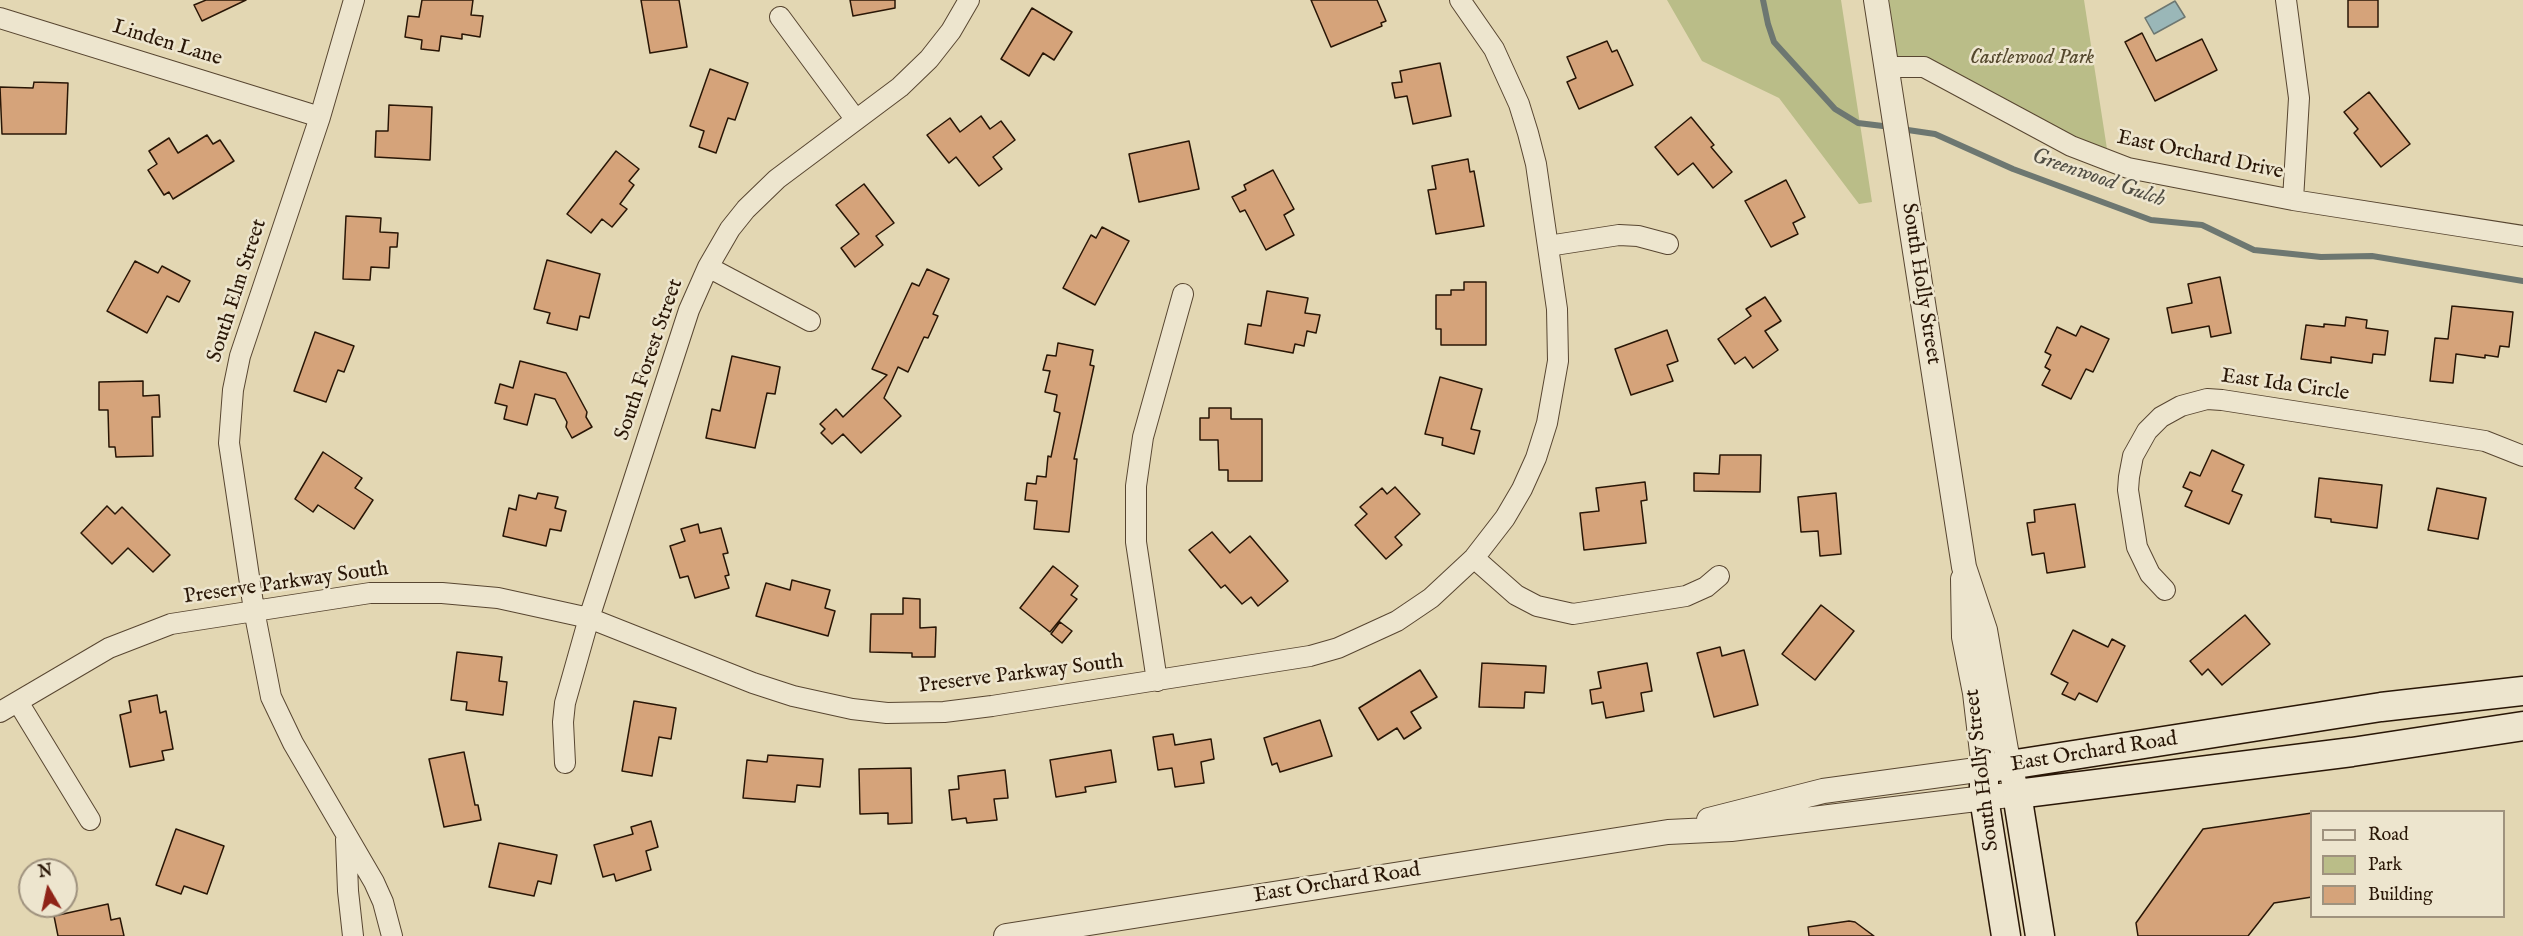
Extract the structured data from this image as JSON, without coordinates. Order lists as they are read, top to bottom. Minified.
{"streets":{"main road":["South Holly Street","East Orchard Road"],"street":["Linden Lane","East Orchard Drive","South Elm Street","South Forest Street","East Ida Circle","Preserve Parkway South"]},"crossings":[["Linden Lane","South Elm Street"],["East Orchard Drive","South Holly Street"],["South Holly Street","East Orchard Road"],["South Elm Street","Preserve Parkway South"],["South Forest Street","Preserve Parkway South"]],"water":["Greenwood Gulch"],"parks":["Castlewood Park"],"legend":["Road","Park","Building"],"north":"top"}
